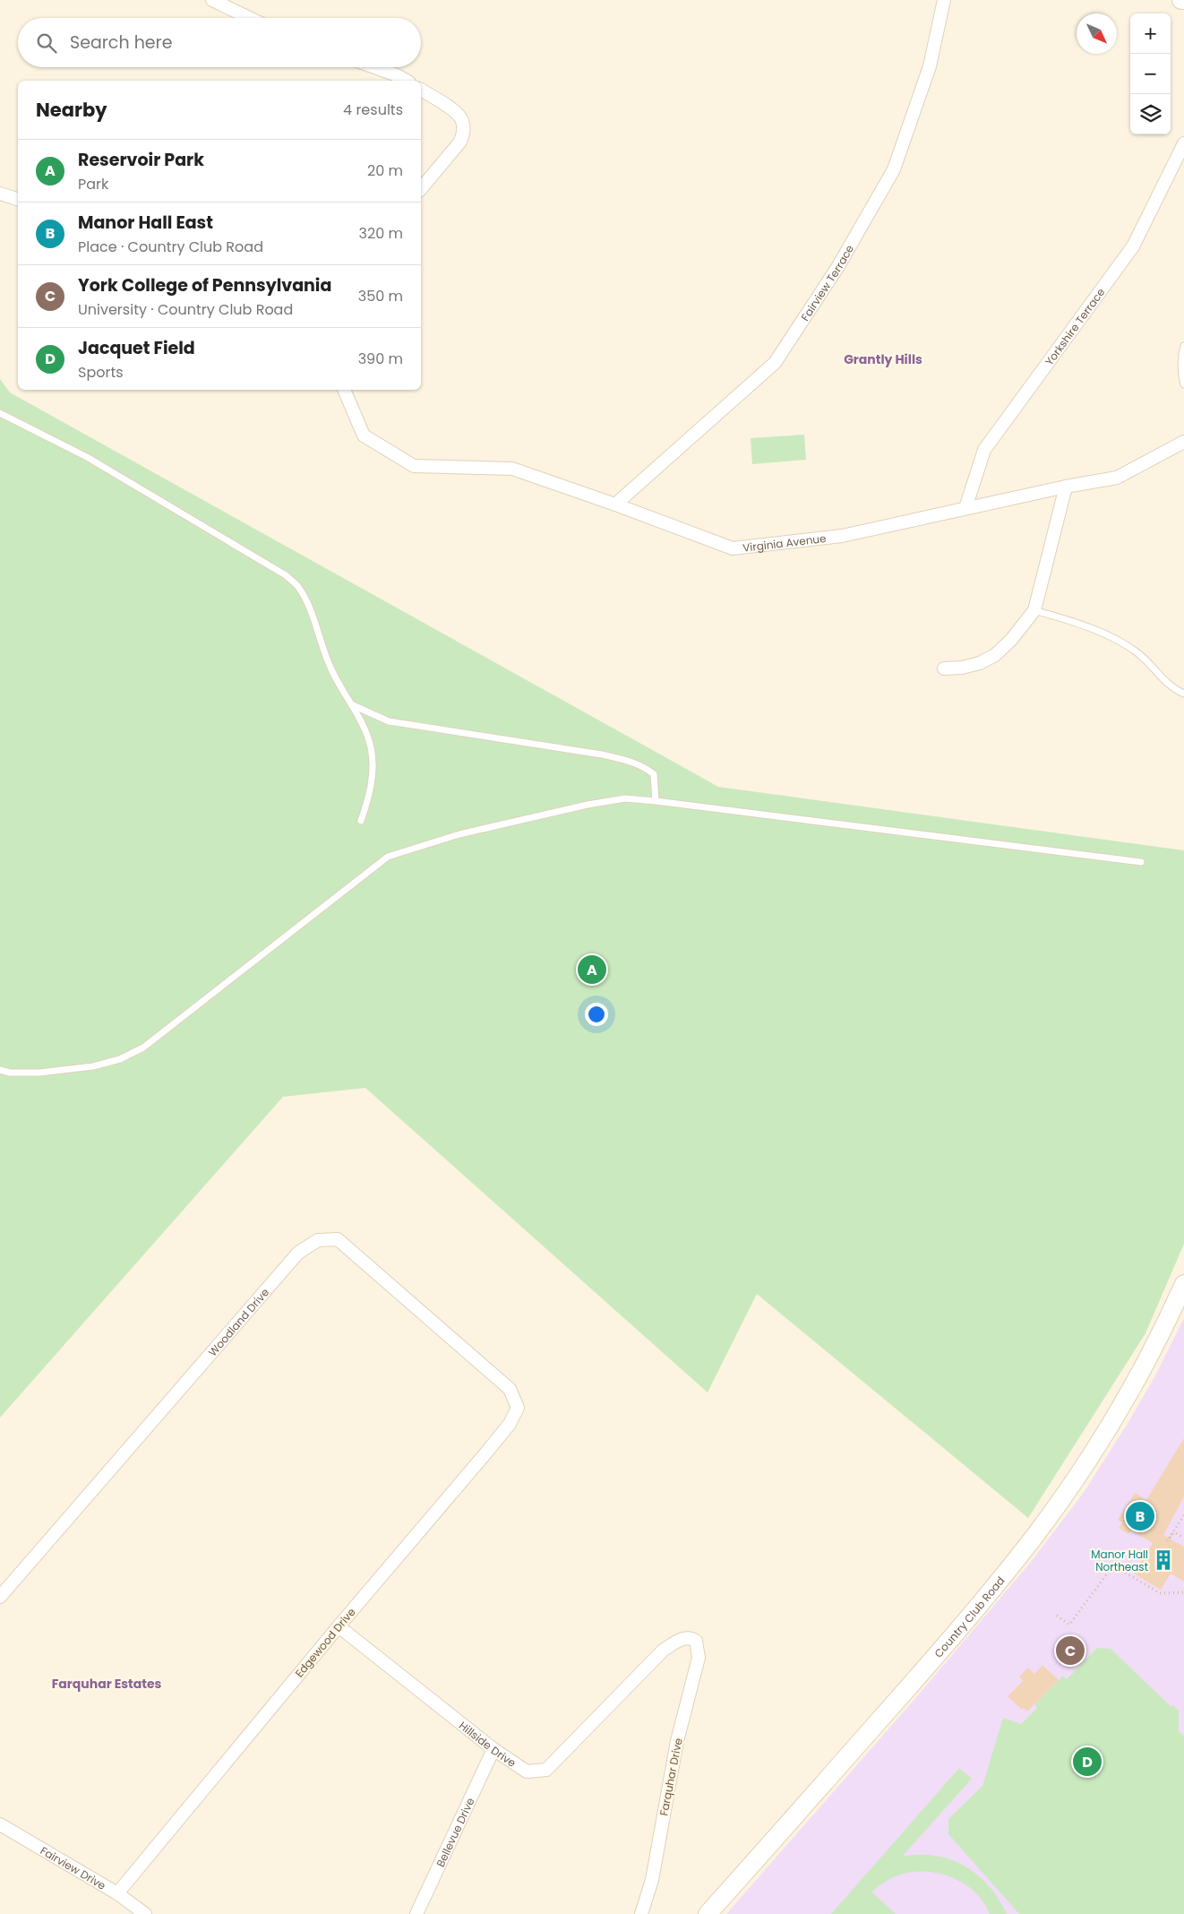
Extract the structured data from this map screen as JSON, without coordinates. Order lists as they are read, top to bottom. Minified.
{"streets":{"main road":["Country Club Road"],"street":["Fairview Terrace","Yorkshire Terrace","Virginia Avenue","Woodland Drive","Edgewood Drive","Hillside Drive","Farquhar Drive","Bellevue Drive","Fairview Drive"]},"crossings":[["Fairview Terrace","Virginia Avenue"],["Yorkshire Terrace","Virginia Avenue"],["Woodland Drive","Edgewood Drive"],["Edgewood Drive","Hillside Drive"],["Edgewood Drive","Fairview Drive"],["Hillside Drive","Farquhar Drive"],["Hillside Drive","Bellevue Drive"]],"districts":["Grantly Hills","Farquhar Estates"],"places":{"building":["Manor Hall Northeast"]},"north":"bottom right","page":{"map_buttons":["+","−"],"search":"Search here","heading":["Nearby","4 results"],"list":[{"mark":"A","name":"Reservoir Park","note":"Park","value":"20 m"},{"mark":"B","name":"Manor Hall East","note":"Place · Country Club Road","value":"320 m"},{"mark":"C","name":"York College of Pennsylvania","note":"University · Country Club Road","value":"350 m"},{"mark":"D","name":"Jacquet Field","note":"Sports","value":"390 m"}],"pins":["A","B","C","D"]}}
